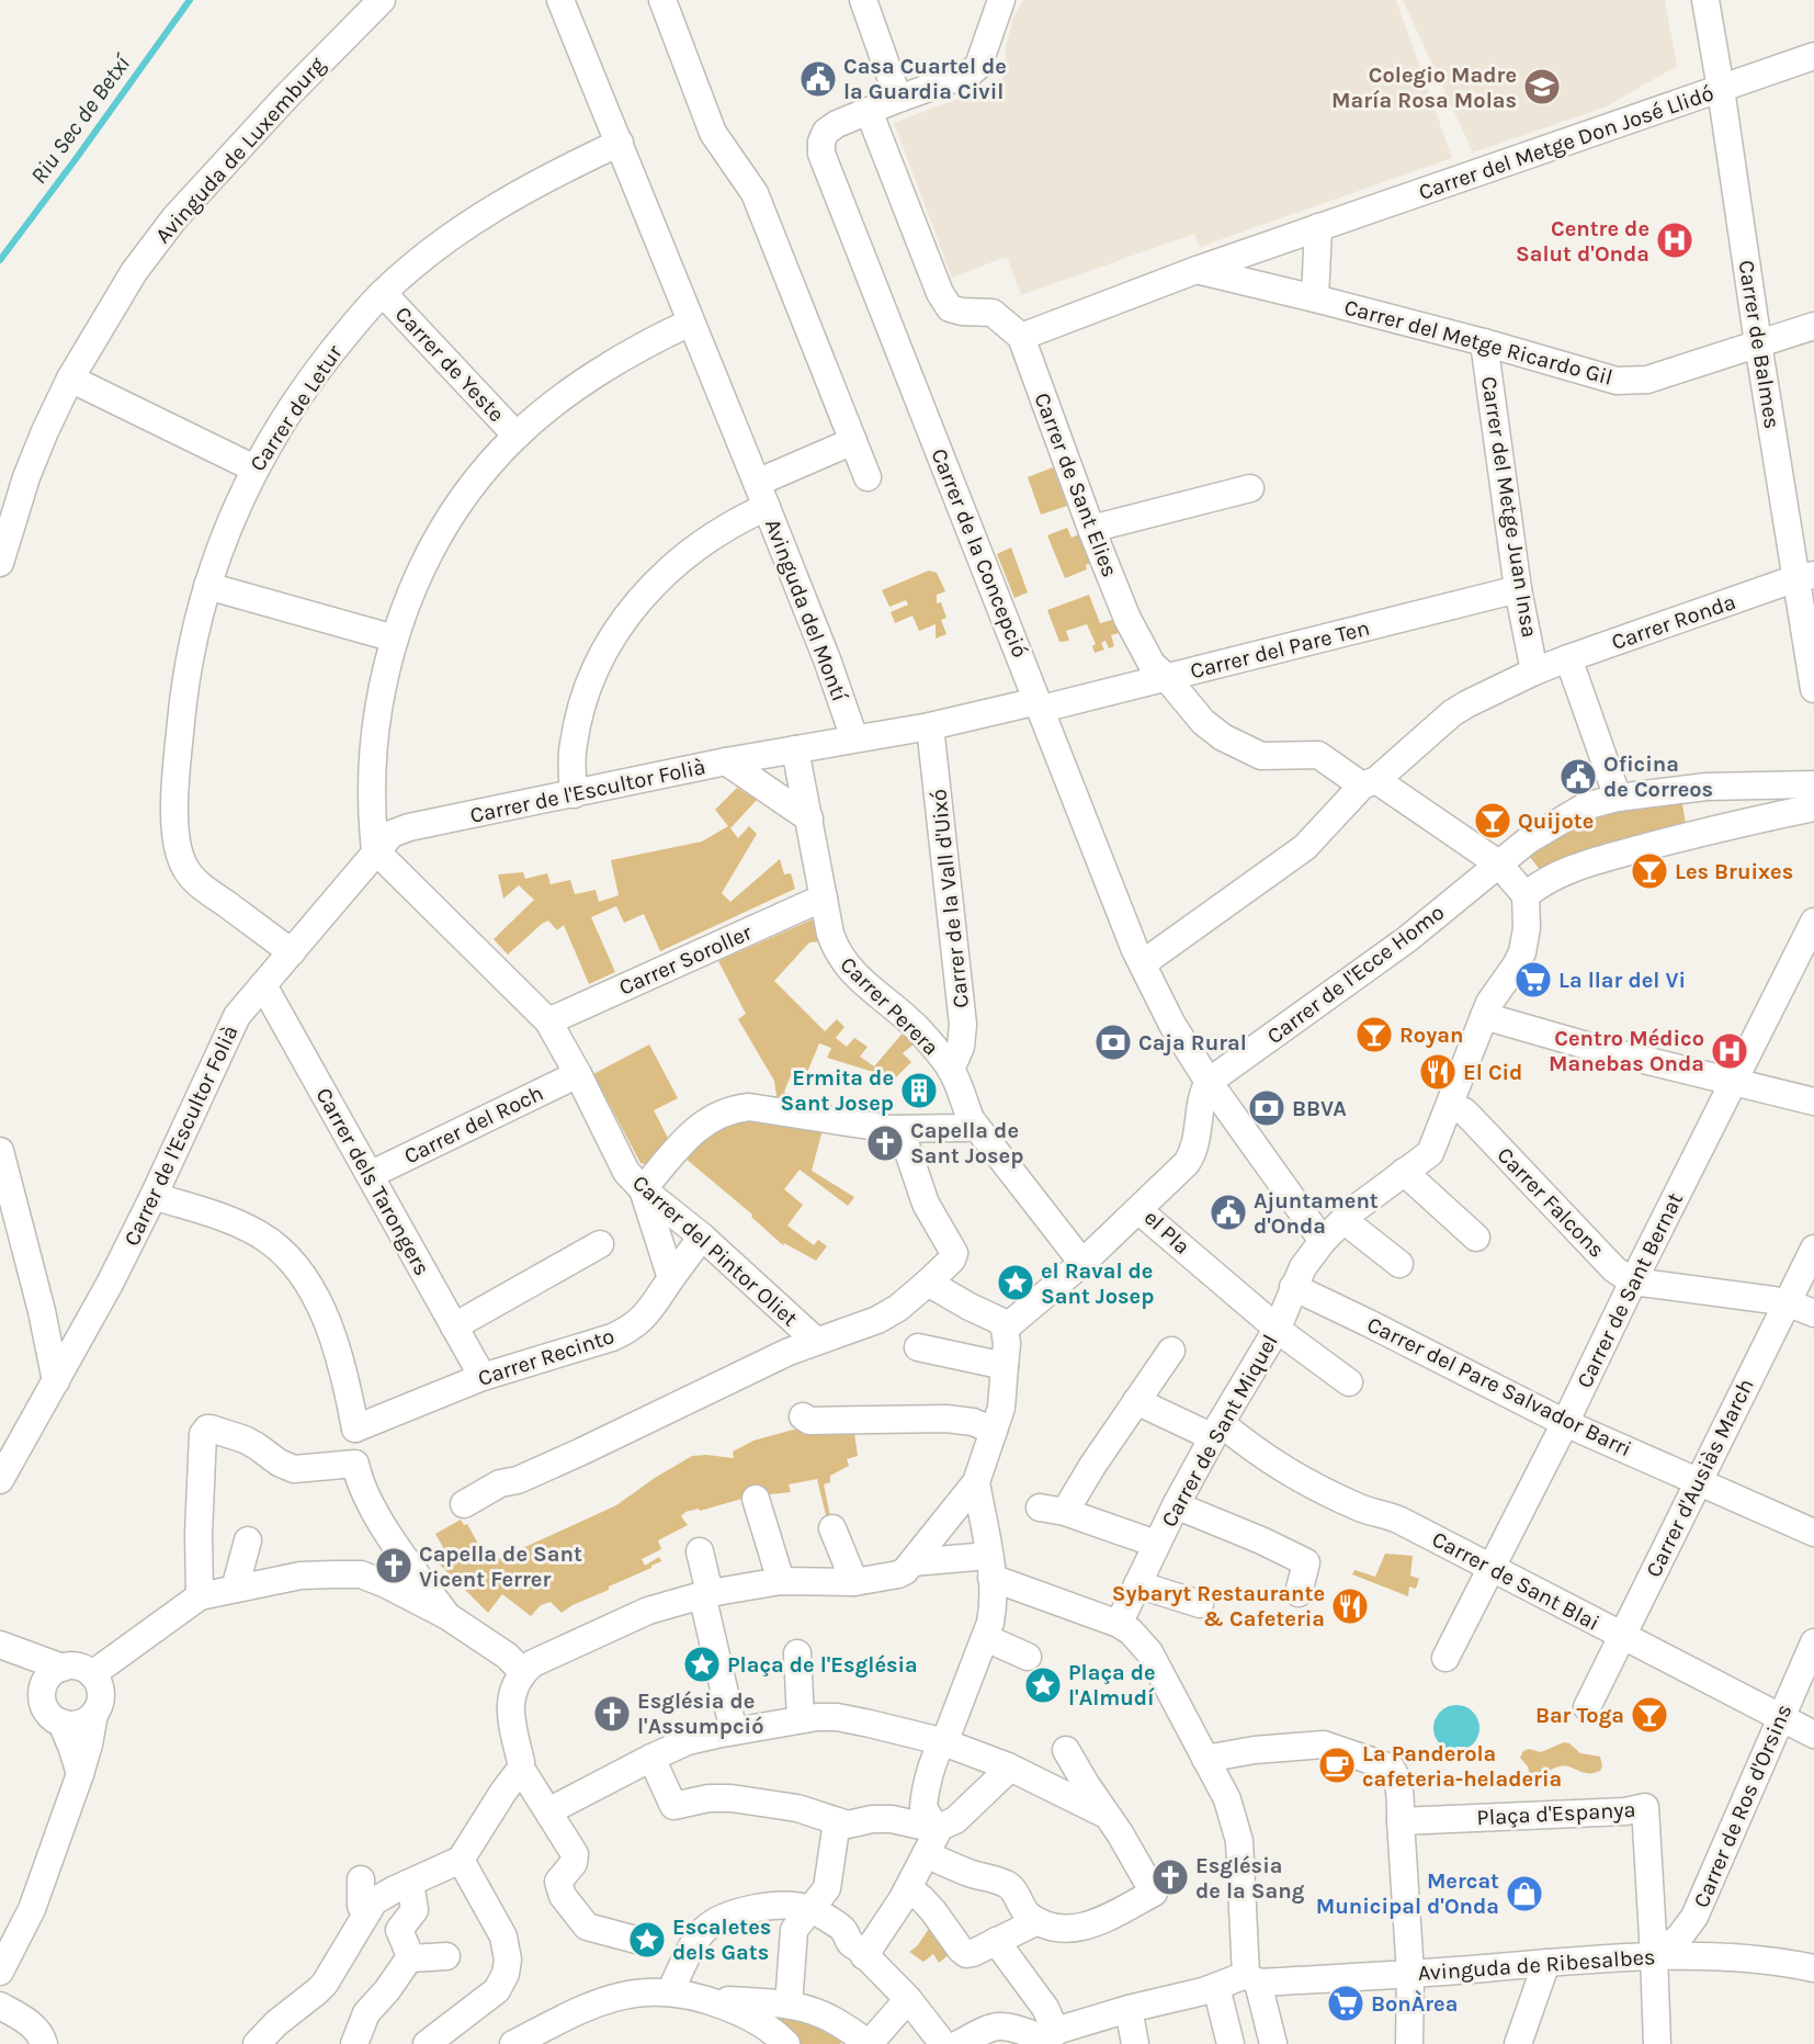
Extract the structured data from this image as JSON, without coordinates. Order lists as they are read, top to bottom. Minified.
{"streets":{"street":["Carrer del Metge Don José Llidó","Avinguda de Luxemburg","Carrer del Metge Ricardo Gil","Carrer de Balmes","Carrer de Yeste","Carrer de Letur","Carrer de Sant Elies","Carrer del Metge Juan Insa","Carrer de la Concepció","Avinguda del Montí","Carrer Ronda","Carrer del Pare Ten","Carrer de l'Escultor Folià","Carrer de la Vall d'Uixó","Carrer Soroller","Carrer de l'Ecce Homo","Carrer Perera","Carrer del Roch","Carrer dels Tarongers","Carrer Falcons","el Pla","Carrer del Pintor Oliet","Carrer de Sant Bernat","Carrer Recinto","Carrer del Pare Salvador Barri","Carrer de Sant Miquel","Carrer d'Ausiàs March","Carrer de Sant Blai","Carrer de Ros d'Orsins","Plaça d'Espanya","Avinguda de Ribesalbes"]},"crossings":[["Carrer del Metge Don José Llidó","Carrer del Metge Ricardo Gil"],["Carrer del Metge Don José Llidó","Carrer de Balmes"],["Carrer del Metge Don José Llidó","Carrer de Sant Elies"],["Carrer del Metge Ricardo Gil","Carrer de Balmes"],["Carrer del Metge Ricardo Gil","Carrer del Metge Juan Insa"],["Carrer de Balmes","Carrer Ronda"],["Carrer de Yeste","Carrer de Letur"],["Carrer de Letur","Avinguda del Montí"],["Carrer de Letur","Carrer de l'Escultor Folià"],["Carrer de Sant Elies","Carrer Ronda"],["Carrer de Sant Elies","Carrer del Pare Ten"],["Carrer de Sant Elies","Carrer de l'Ecce Homo"],["Carrer de Sant Elies","Carrer de Sant Miquel"],["Carrer del Metge Juan Insa","Carrer Ronda"],["Carrer del Metge Juan Insa","Carrer del Pare Ten"],["Carrer de la Concepció","Carrer Ronda"],["Carrer de la Concepció","Carrer del Pare Ten"],["Avinguda del Montí","Carrer de l'Escultor Folià"],["Carrer del Pare Ten","Carrer de l'Escultor Folià"],["Carrer del Pare Ten","Carrer de la Vall d'Uixó"],["Carrer de l'Escultor Folià","Carrer de la Vall d'Uixó"],["Carrer de l'Escultor Folià","Carrer Perera"],["Carrer de l'Escultor Folià","Carrer dels Tarongers"],["Carrer de l'Escultor Folià","Carrer del Pintor Oliet"],["Carrer de la Vall d'Uixó","Carrer Perera"],["Carrer Soroller","Carrer Perera"],["Carrer Soroller","Carrer del Pintor Oliet"],["Carrer de l'Ecce Homo","el Pla"],["Carrer del Roch","Carrer dels Tarongers"],["Carrer del Roch","Carrer del Pintor Oliet"],["Carrer dels Tarongers","Carrer Recinto"],["Carrer Falcons","Carrer de Sant Bernat"],["Carrer Falcons","Carrer de Sant Miquel"],["Carrer Falcons","Carrer d'Ausiàs March"],["el Pla","Carrer de Sant Miquel"],["Carrer del Pintor Oliet","Carrer Recinto"],["Carrer de Sant Bernat","Carrer del Pare Salvador Barri"],["Carrer de Sant Bernat","Carrer de Sant Blai"],["Carrer del Pare Salvador Barri","Carrer de Sant Miquel"],["Carrer del Pare Salvador Barri","Carrer d'Ausiàs March"],["Carrer de Sant Miquel","Carrer de Sant Blai"],["Carrer d'Ausiàs March","Carrer de Sant Blai"],["Carrer de Sant Blai","Carrer de Ros d'Orsins"],["Carrer de Ros d'Orsins","Plaça d'Espanya"],["Carrer de Ros d'Orsins","Avinguda de Ribesalbes"],["Plaça d'Espanya","Avinguda de Ribesalbes"]],"water":["Riu Sec de Betxí"],"places":{"public building":["Casa Cuartel de la Guardia Civil","Oficina de Correos","Ajuntament d'Onda"],"school or university":["Colegio Madre María Rosa Molas"],"hospital":["Centre de Salut d'Onda","Centro Médico Manebas Onda"],"bar":["Quijote","Les Bruixes","Royan","Bar Toga"],"supermarket":["La llar del Vi","BonÀrea"],"bank":["Caja Rural","BBVA"],"restaurant":["El Cid","Sybaryt Restaurante & Cafeteria"],"building":["Ermita de Sant Josep"],"church":["Capella de Sant Josep","Capella de Sant Vicent Ferrer","Església de l'Assumpció","Església de la Sang"],"place":["el Raval de Sant Josep","Plaça de l'Església","Plaça de l'Almudí","Escaletes dels Gats"],"cafe":["La Panderola cafeteria-heladeria"],"shop":["Mercat Municipal d'Onda"]}}
